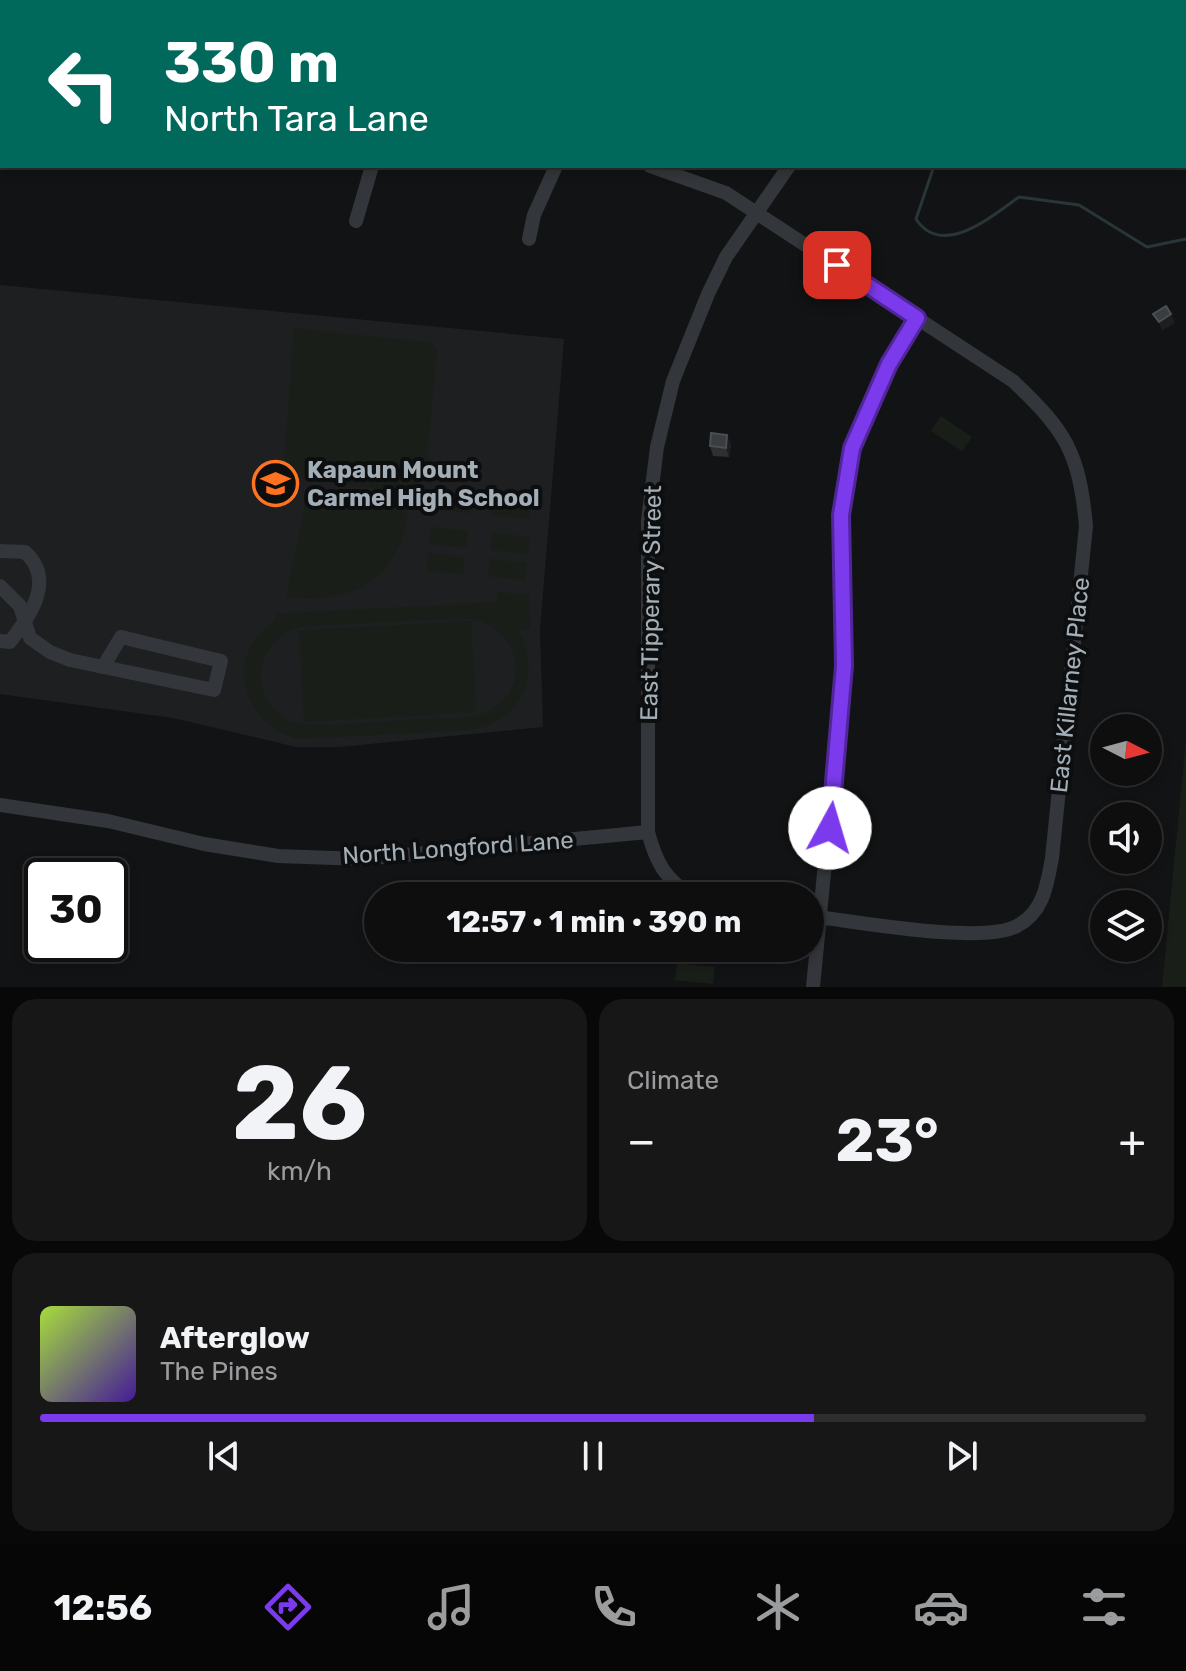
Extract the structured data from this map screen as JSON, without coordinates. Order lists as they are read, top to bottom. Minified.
{"streets":{"street":["East Tipperary Street","East Killarney Place","North Longford Lane"]},"crossings":[["East Tipperary Street","East Killarney Place"],["East Tipperary Street","North Longford Lane"]],"places":{"school or university":["Kapaun Mount Carmel High School"]},"north":"right","page":{"turn":["330 m","North Tara Lane"],"limit":"30","trip":"12:57 · 1 min · 390 m","tile":[["26","km/h"],"Climate"],"heat":["−","23°","+"],"song":["Afterglow","The Pines"],"tabs":"12:56"}}
